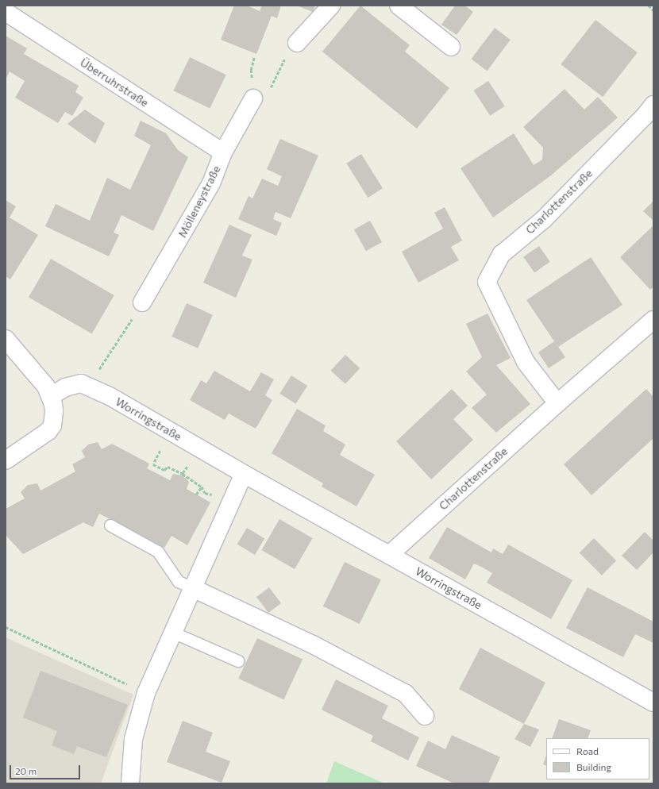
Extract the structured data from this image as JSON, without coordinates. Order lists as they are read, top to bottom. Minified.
{"streets":{"street":["Überruhrstraße","Mölleneystraße","Charlottenstraße","Worringstraße"]},"crossings":[["Überruhrstraße","Mölleneystraße"],["Charlottenstraße","Worringstraße"]],"legend":["Road","Building"],"scale_bar":"20 m"}
